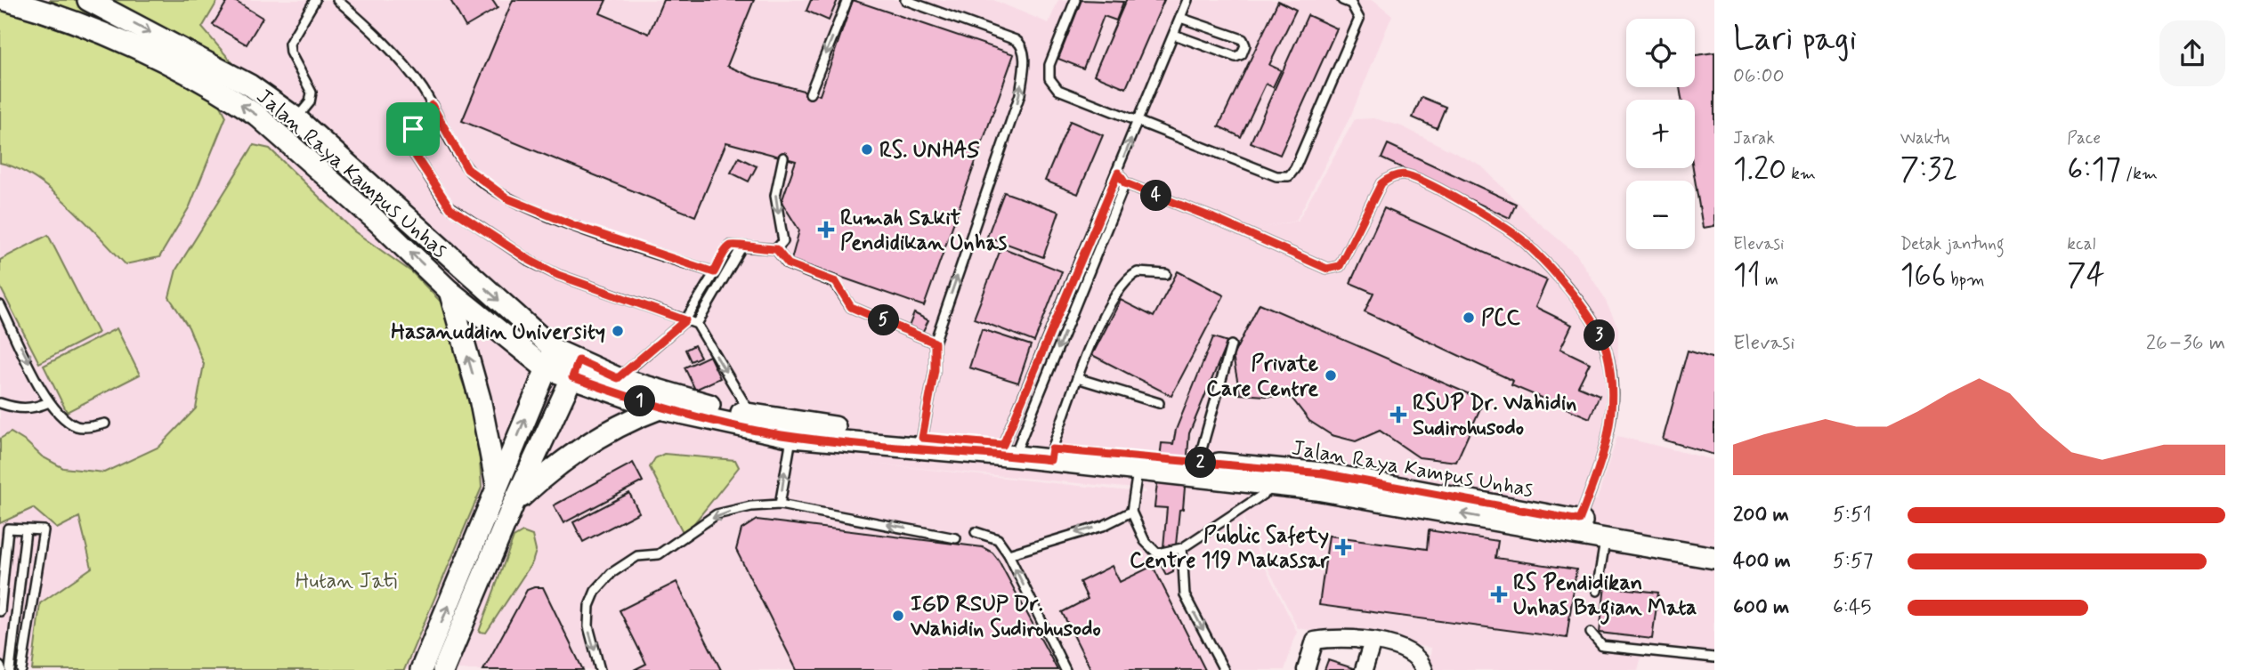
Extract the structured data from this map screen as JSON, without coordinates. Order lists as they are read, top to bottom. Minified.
{"streets":{"street":["Jalan Raya Kampus Unhas"]},"parks":["Hutan Jati"],"places":{"other":["RS. UNHAS","PCC","Hasanuddin University","Private Care Centre","IGD RSUP Dr. Wahidin Sudirohusodo"],"health":["Rumah Sakit Pendidikan Unhas","RSUP Dr. Wahidin Sudirohusodo","Public Safety Centre 119 Makassar","RS Pendidikan Unhas Bagian Mata"]},"page":{"heading":["Lari pagi","06:00"],"map_buttons":["+","−"],"stats":[["Jarak","1.20 km"],["Waktu","7:32"],["Pace","6:17 /km"],["Elevasi","11 m"],["Detak jantung","166 bpm"],["kcal","74"]],"pins":["4","5","3","1","2"],"chart":["Elevasi","26–36 m"],"list":[{"name":"200 m","note":"5:51"},{"name":"400 m","note":"5:57"},{"name":"600 m","note":"6:45"}]}}
